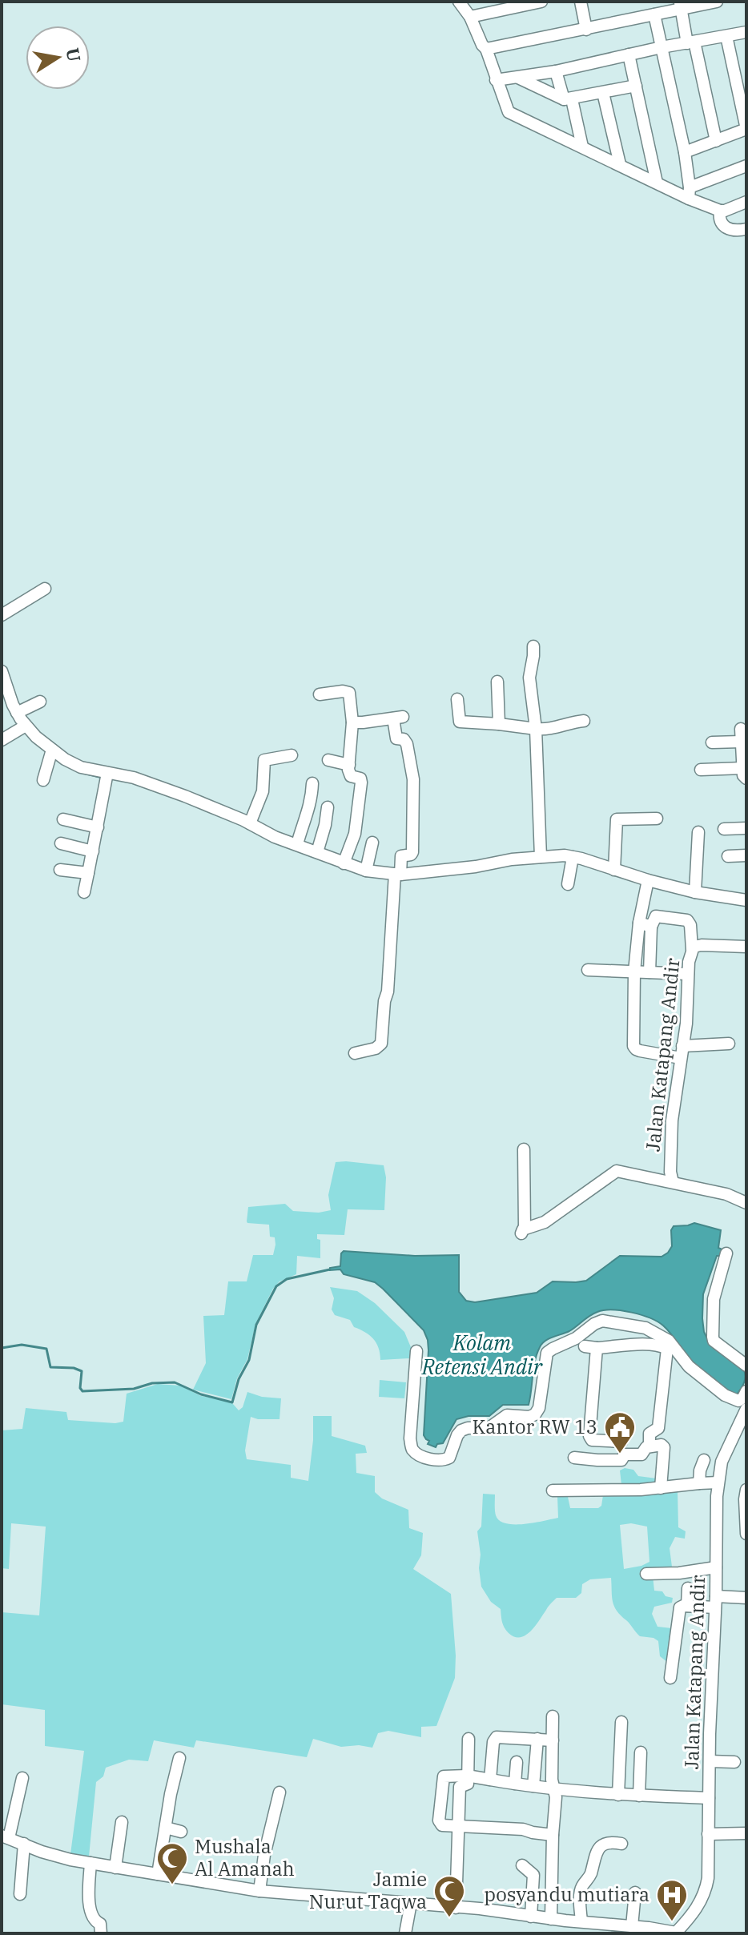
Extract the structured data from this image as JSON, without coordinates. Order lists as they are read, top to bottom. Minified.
{"streets":{"street":["Jalan Katapang Andir"]},"water":["Kolam Retensi Andir"],"places":{"public building":["Kantor RW 13"],"mosque":["Mushala Al Amanah","Jamie Nurut Taqwa"],"hospital":["posyandu mutiara"]},"north":"right"}
